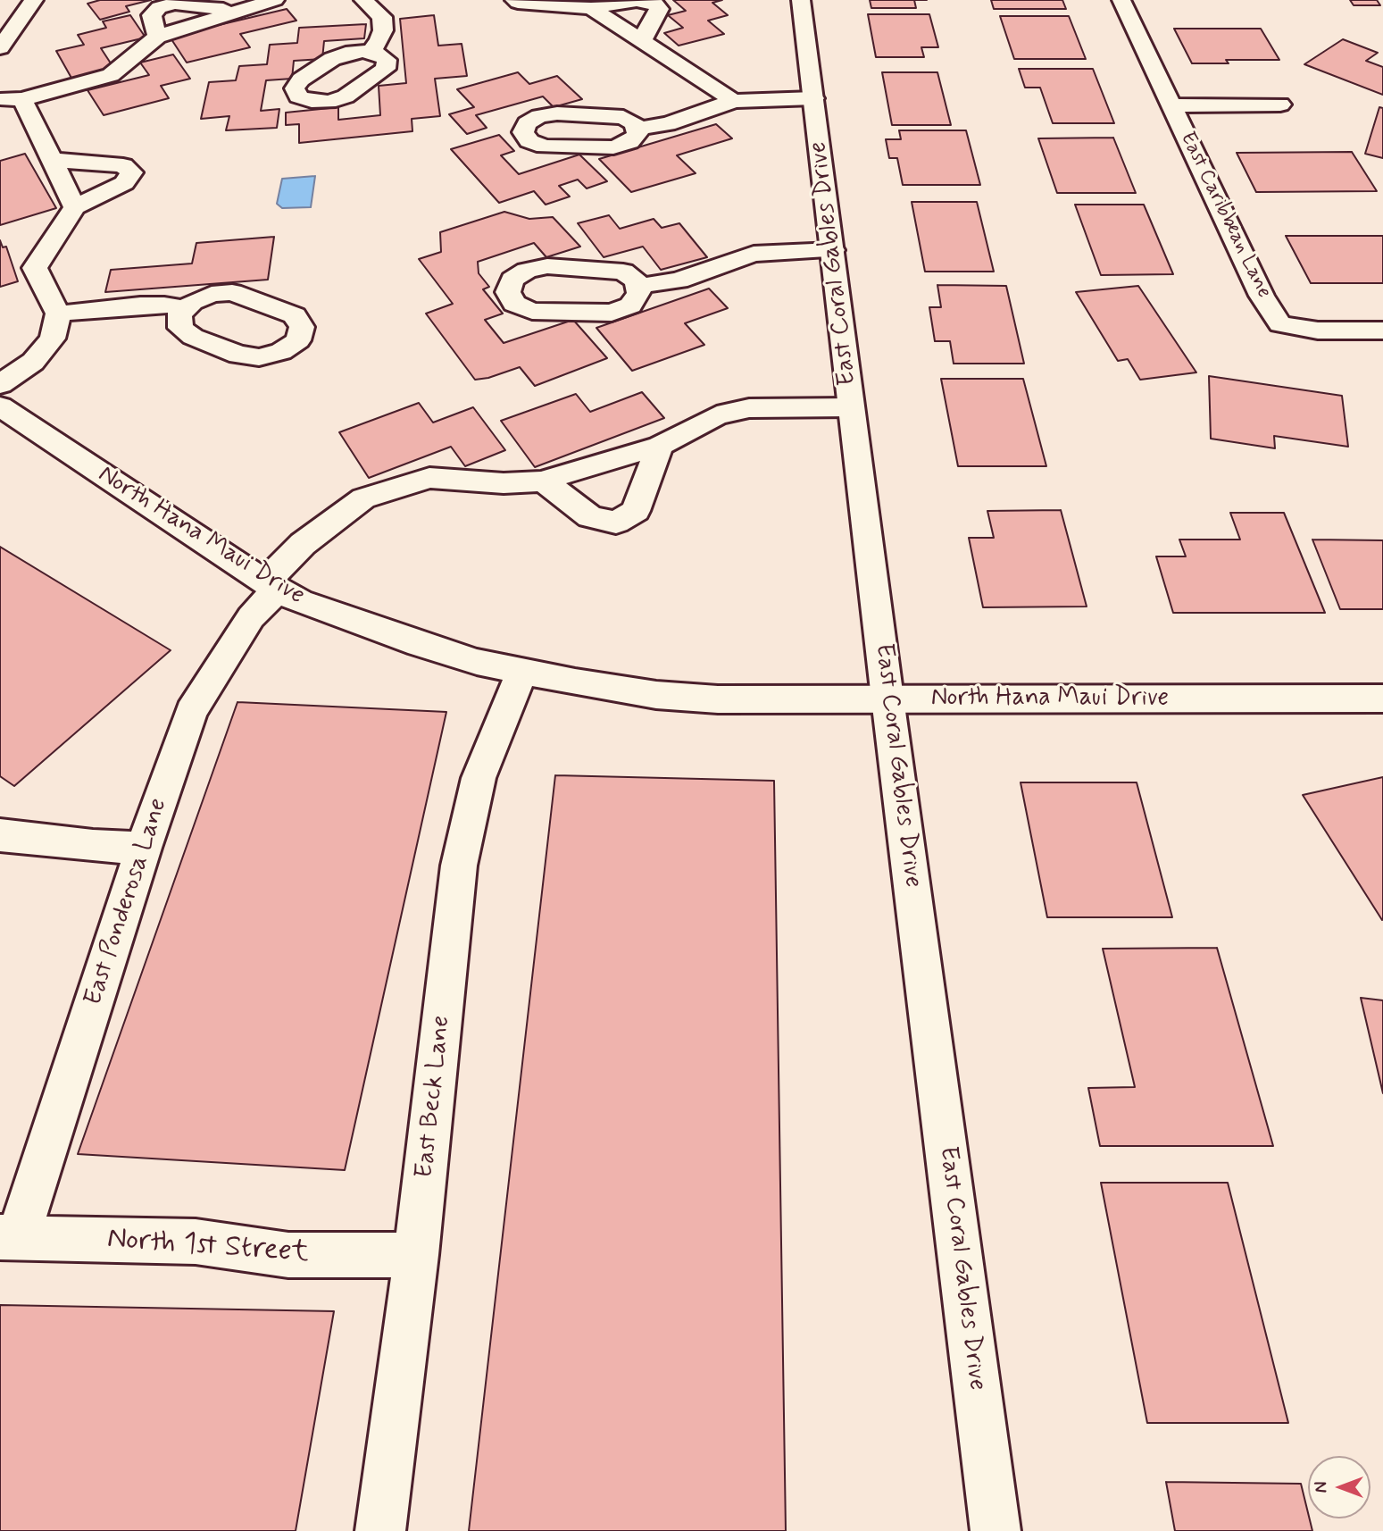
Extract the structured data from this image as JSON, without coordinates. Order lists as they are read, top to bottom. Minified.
{"streets":{"street":["East Caribbean Lane","East Coral Gables Drive","North Hana Maui Drive","East Ponderosa Lane","East Beck Lane","North 1st Street"]},"crossings":[["East Coral Gables Drive","North Hana Maui Drive"],["East Coral Gables Drive","East Ponderosa Lane"],["North Hana Maui Drive","East Ponderosa Lane"],["North Hana Maui Drive","East Beck Lane"],["East Ponderosa Lane","North 1st Street"],["East Beck Lane","North 1st Street"]],"north":"left"}
